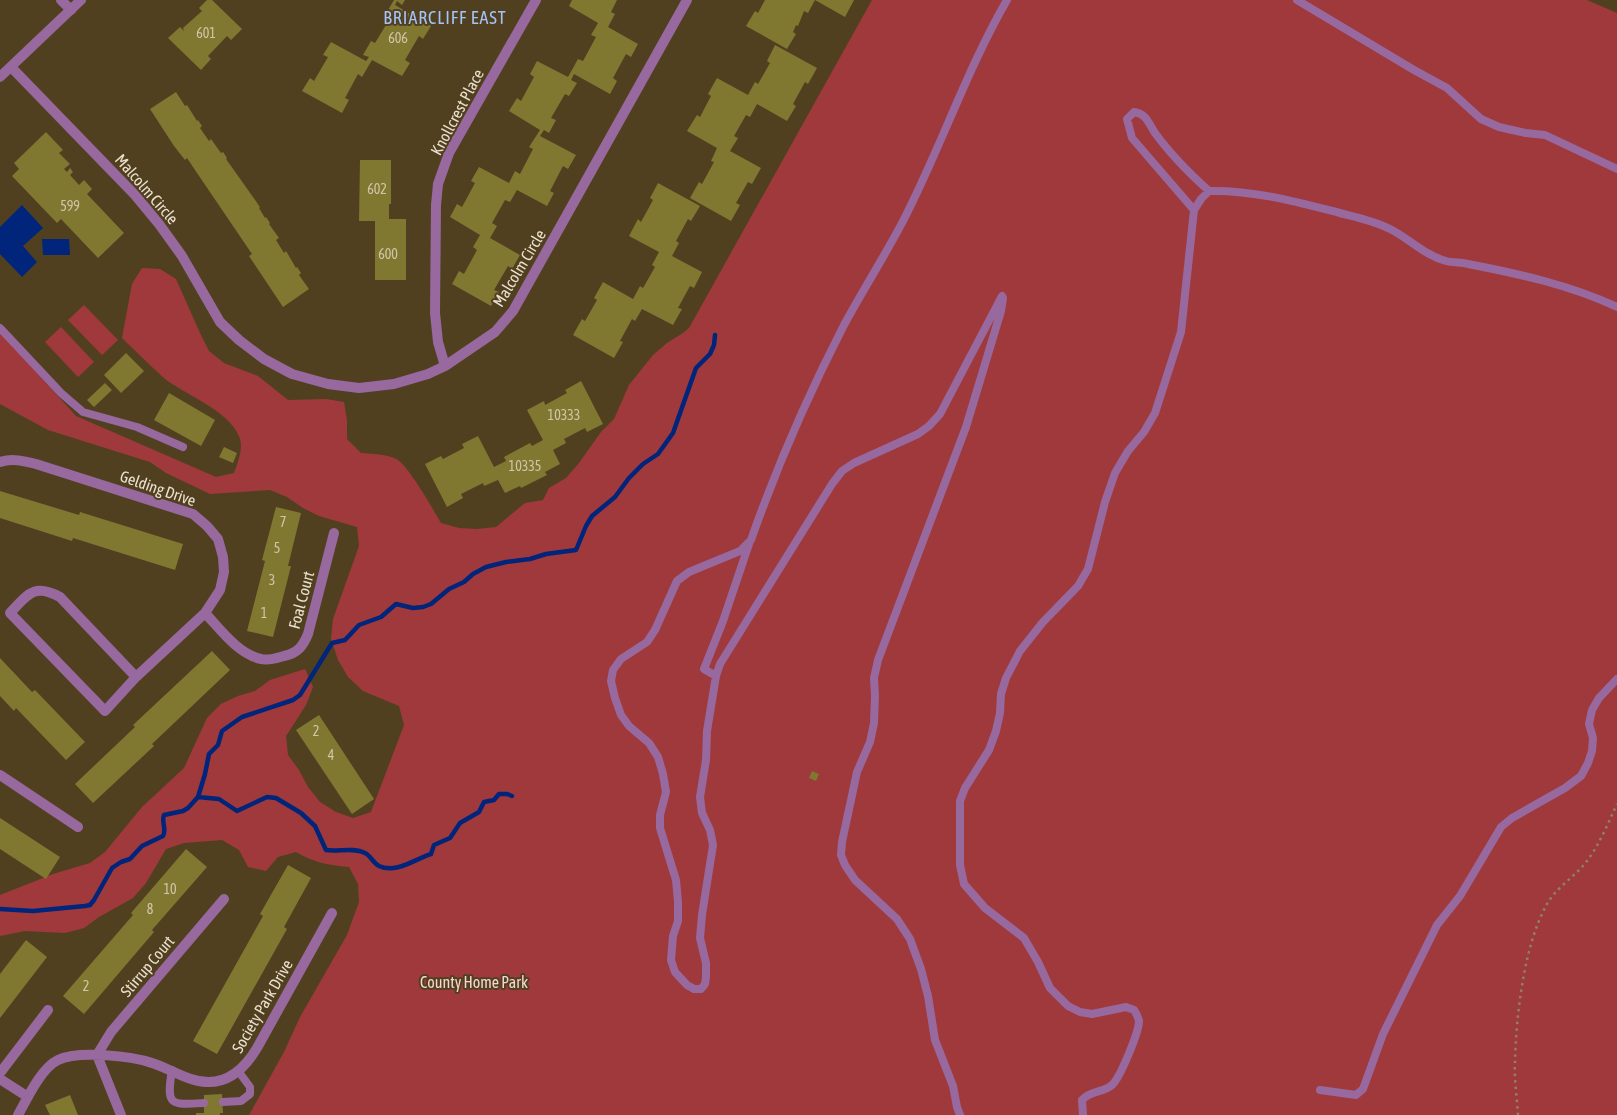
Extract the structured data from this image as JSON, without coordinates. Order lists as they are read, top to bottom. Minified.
{"streets":{"street":["Knollcrest Place","Malcolm Circle","Gelding Drive","Foal Court","Stirrup Court","Society Park Drive"]},"crossings":[["Knollcrest Place","Malcolm Circle"],["Gelding Drive","Foal Court"],["Stirrup Court","Society Park Drive"]],"districts":["BRIARCLIFF EAST"],"parks":["County Home Park"],"house_numbers":["601","606","602","599","600","10333","10335","7","5","3","1","2","4","10","8","2"]}
